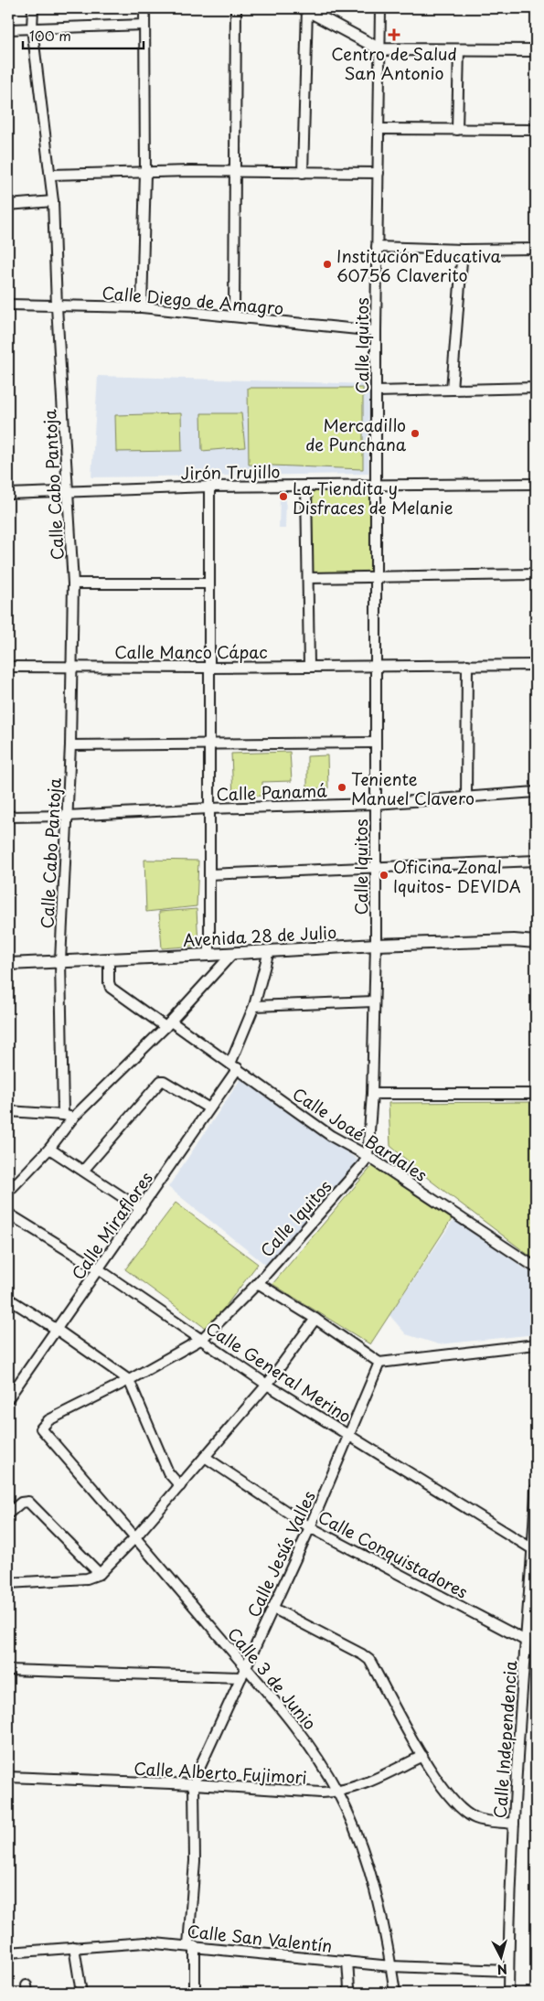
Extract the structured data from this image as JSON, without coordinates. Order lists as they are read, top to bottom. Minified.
{"streets":{"main road":["Avenida 28 de Julio"],"street":["Calle Diego de Amagro","Calle Iquitos","Jirón Trujillo","Calle Cabo Pantoja","Calle Manco Cápac","Calle Panamá","Calle Joaé Bardales","Calle Miraflores","Calle General Merino","Calle Jesús Valles","Calle Conquistadores","Calle 3 de Junio","Calle Independencia","Calle Alberto Fujimori","Calle San Valentín"]},"crossings":[["Calle Diego de Amagro","Calle Iquitos"],["Calle Diego de Amagro","Calle Cabo Pantoja"],["Calle Iquitos","Jirón Trujillo"],["Calle Iquitos","Calle Manco Cápac"],["Calle Iquitos","Calle Panamá"],["Calle Iquitos","Avenida 28 de Julio"],["Calle Iquitos","Calle Joaé Bardales"],["Calle Iquitos","Calle General Merino"],["Calle Iquitos","Calle 3 de Junio"],["Jirón Trujillo","Calle Cabo Pantoja"],["Calle Cabo Pantoja","Calle Manco Cápac"],["Calle Cabo Pantoja","Calle Panamá"],["Calle Cabo Pantoja","Avenida 28 de Julio"],["Avenida 28 de Julio","Calle Joaé Bardales"],["Avenida 28 de Julio","Calle Miraflores"],["Calle Joaé Bardales","Calle Miraflores"],["Calle Miraflores","Calle General Merino"],["Calle General Merino","Calle Jesús Valles"],["Calle General Merino","Calle Independencia"],["Calle Jesús Valles","Calle Conquistadores"],["Calle Jesús Valles","Calle 3 de Junio"],["Calle Jesús Valles","Calle Alberto Fujimori"],["Calle Jesús Valles","Calle San Valentín"],["Calle Conquistadores","Calle Independencia"],["Calle 3 de Junio","Calle Alberto Fujimori"],["Calle 3 de Junio","Calle San Valentín"],["Calle Independencia","Calle San Valentín"]],"places":{"health":["Centro de Salud San Antonio"],"other":["Institución Educativa 60756 Claverito","Mercadillo de Punchana","La Tiendita y Disfraces de Melanie","Teniente Manuel Clavero","Oficina Zonal Iquitos- DEVIDA"]},"scale_bar":"100 m","north":"bottom"}
